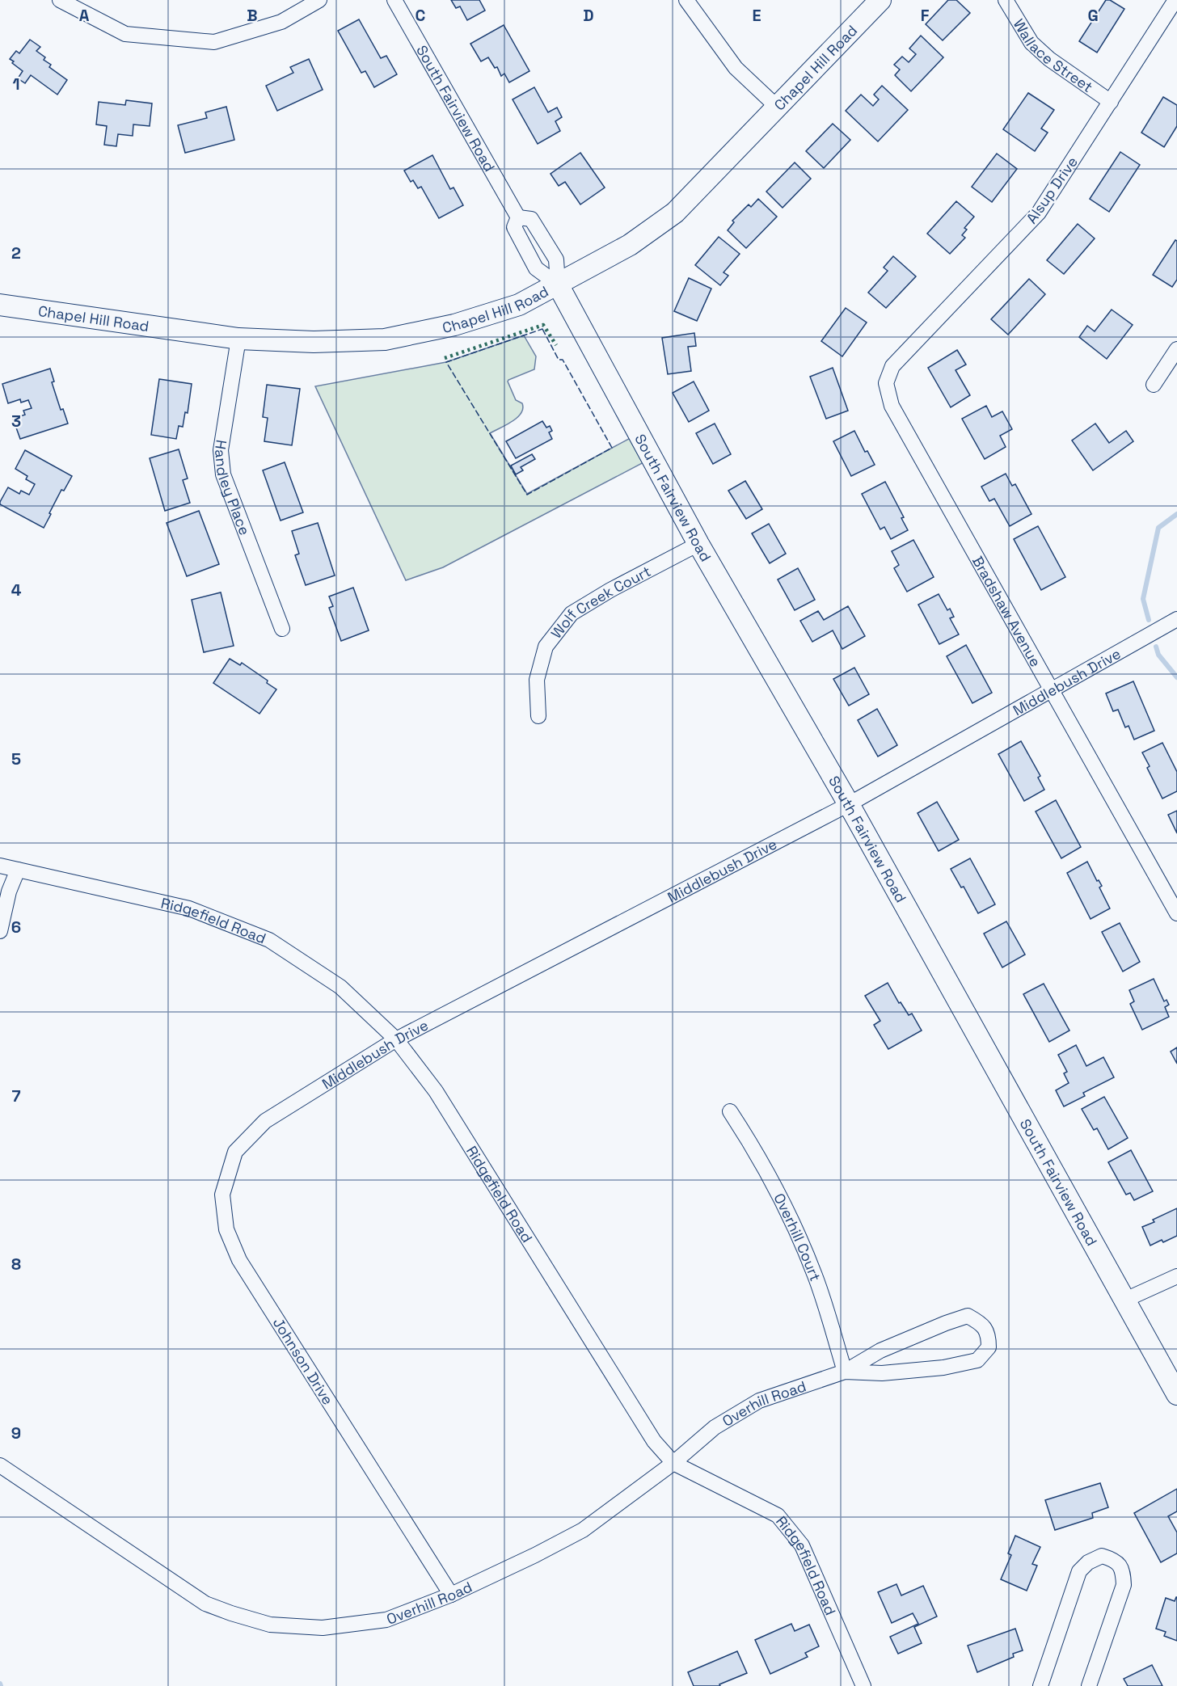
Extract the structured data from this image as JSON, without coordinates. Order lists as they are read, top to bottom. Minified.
{"streets":{"street":["Wallace Street","Chapel Hill Road","South Fairview Road","Alsup Drive","Handley Place","Wolf Creek Court","Bradshaw Avenue","Middlebush Drive","Ridgefield Road","Overhill Court","Johnson Drive","Overhill Road"]},"crossings":[["Wallace Street","Alsup Drive"],["Chapel Hill Road","South Fairview Road"],["Chapel Hill Road","Handley Place"],["South Fairview Road","Wolf Creek Court"],["South Fairview Road","Middlebush Drive"],["Alsup Drive","Bradshaw Avenue"],["Bradshaw Avenue","Middlebush Drive"],["Middlebush Drive","Ridgefield Road"],["Middlebush Drive","Johnson Drive"],["Ridgefield Road","Overhill Road"],["Overhill Court","Overhill Road"],["Johnson Drive","Overhill Road"]],"grid":{"columns":["A","B","C","D","E","F","G"],"rows":["1","2","3","4","5","6","7","8","9"]}}
